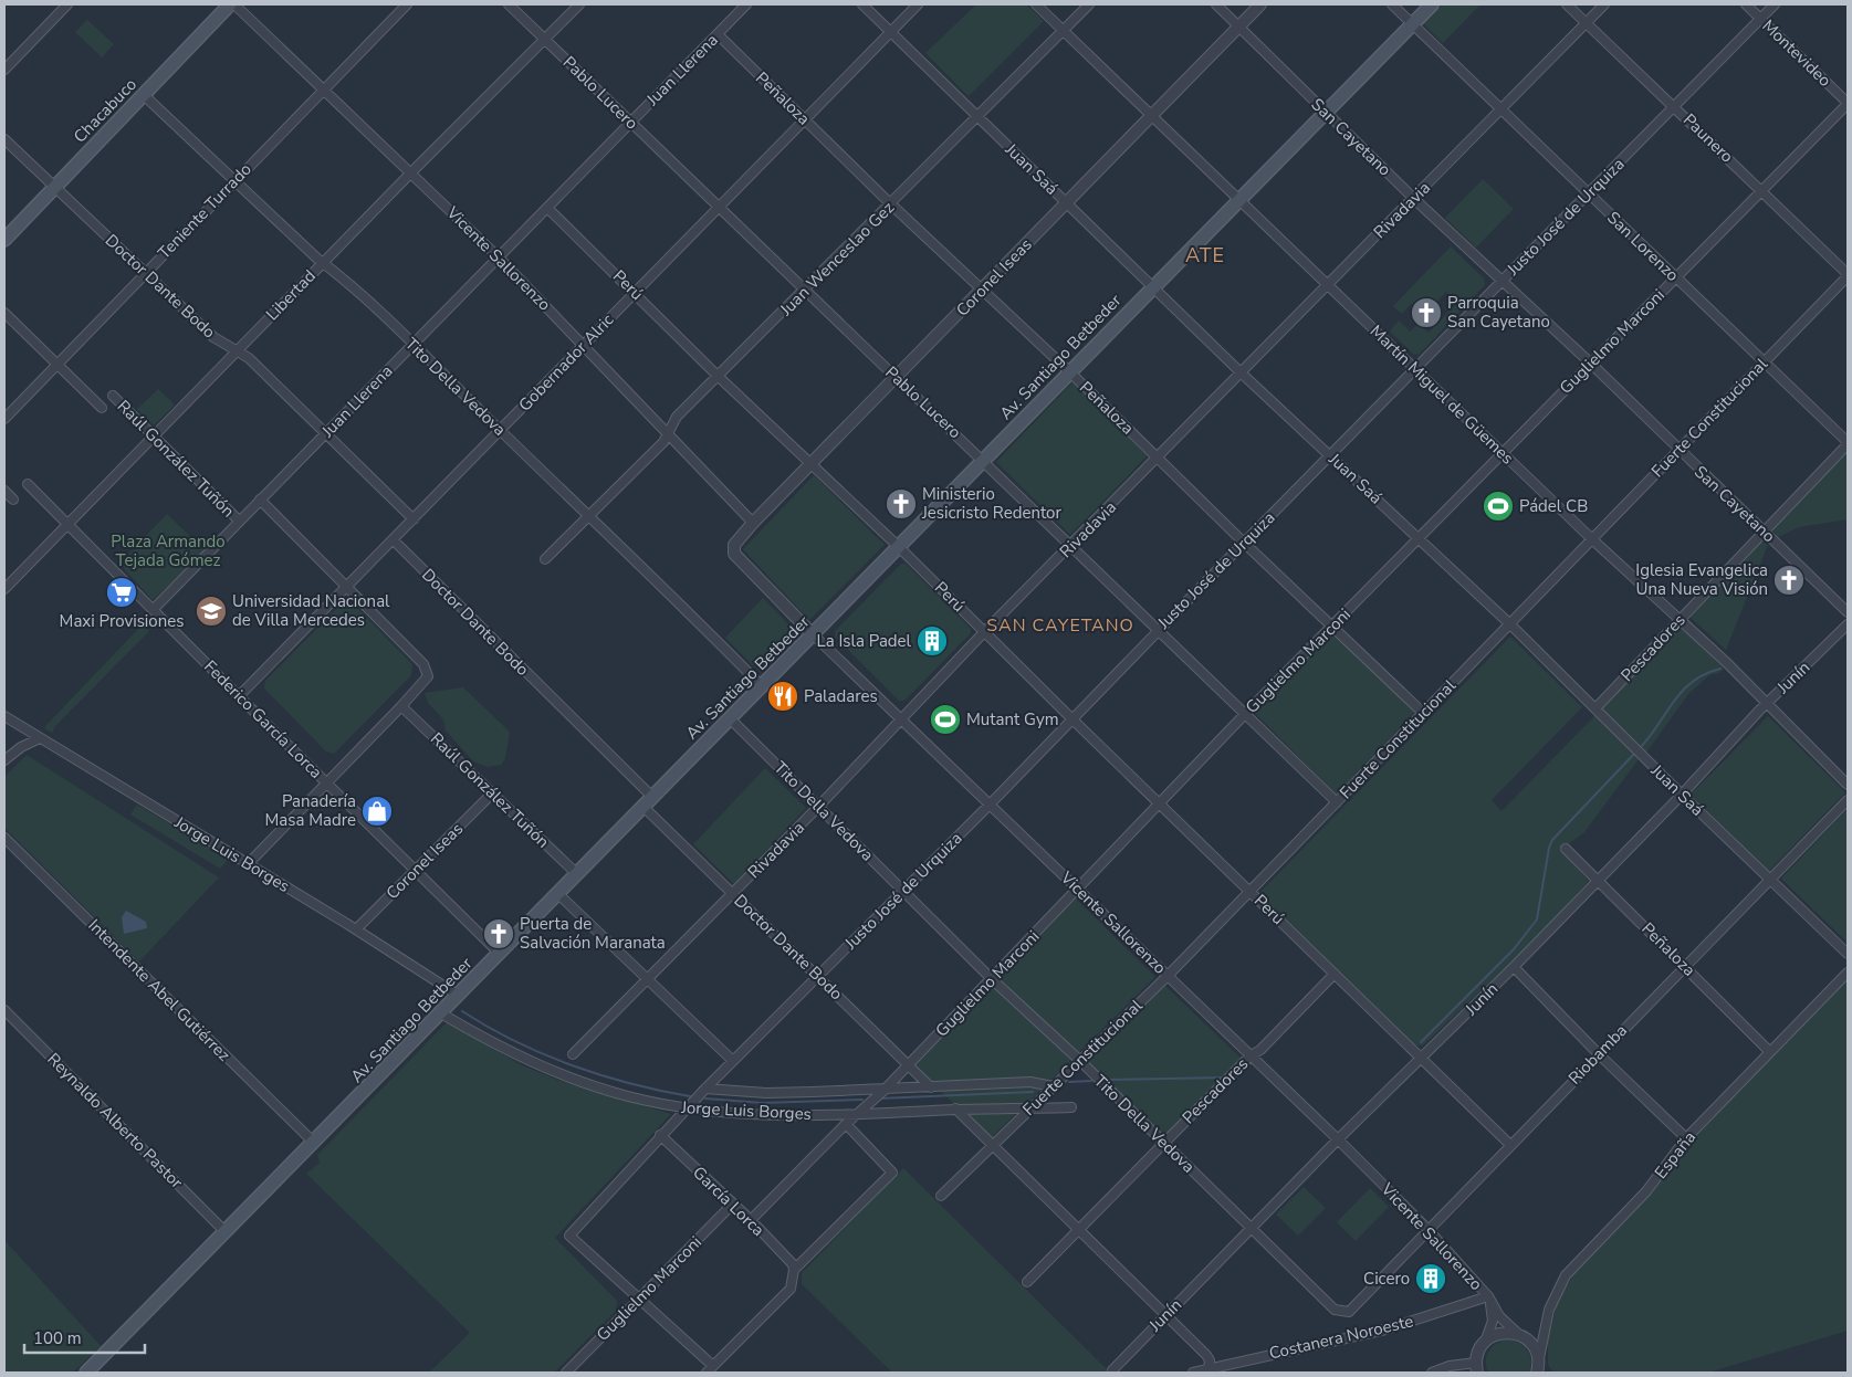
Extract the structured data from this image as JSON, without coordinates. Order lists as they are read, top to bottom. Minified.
{"streets":{"main road":["Chacabuco","Av. Santiago Betbeder"],"street":["Montevideo","Juan Llerena","Pablo Lucero","Peñaloza","San Cayetano","Paunero","Juan Saá","Rivadavia","Teniente Turrado","Justo José de Urquiza","San Lorenzo","Vicente Sallorenzo","Juan Wenceslao Gez","Coronel Iseas","Perú","Doctor Dante Bodo","Libertad","Guglielmo Marconi","Gobernador Alric","Tito Della Vedova","Martín Miguel de Güemes","Fuerte Constitucional","Raúl González Tuñón","Pescadores","Junín","Federico García Lorca","Jorge Luis Borges","Intendente Abel Gutiérrez","Riobamba","Reynaldo Alberto Pastor","España","García Lorca","Costanera Noroeste"]},"crossings":[["Montevideo","Justo José de Urquiza"],["Montevideo","Guglielmo Marconi"],["Juan Llerena","Pablo Lucero"],["Juan Llerena","Peñaloza"],["Juan Llerena","Vicente Sallorenzo"],["Juan Llerena","Perú"],["Juan Llerena","Doctor Dante Bodo"],["Juan Llerena","Tito Della Vedova"],["Juan Llerena","Raúl González Tuñón"],["Juan Llerena","Federico García Lorca"],["Pablo Lucero","Rivadavia"],["Pablo Lucero","Justo José de Urquiza"],["Pablo Lucero","Juan Wenceslao Gez"],["Pablo Lucero","Coronel Iseas"],["Pablo Lucero","Libertad"],["Pablo Lucero","Guglielmo Marconi"],["Pablo Lucero","Av. Santiago Betbeder"],["Pablo Lucero","Gobernador Alric"],["Pablo Lucero","Fuerte Constitucional"],["Peñaloza","Rivadavia"],["Peñaloza","Justo José de Urquiza"],["Peñaloza","Juan Wenceslao Gez"],["Peñaloza","Coronel Iseas"],["Peñaloza","Guglielmo Marconi"],["Peñaloza","Av. Santiago Betbeder"],["Peñaloza","Gobernador Alric"],["Peñaloza","Fuerte Constitucional"],["Peñaloza","Junín"],["Peñaloza","Riobamba"],["Peñaloza","España"],["Chacabuco","Vicente Sallorenzo"],["Chacabuco","Doctor Dante Bodo"],["Chacabuco","Tito Della Vedova"],["San Cayetano","Rivadavia"],["San Cayetano","Justo José de Urquiza"],["San Cayetano","Coronel Iseas"],["San Cayetano","Guglielmo Marconi"],["San Cayetano","Av. Santiago Betbeder"],["San Cayetano","Fuerte Constitucional"],["San Cayetano","Pescadores"],["Paunero","Rivadavia"],["Paunero","Justo José de Urquiza"],["Paunero","Guglielmo Marconi"],["Paunero","Fuerte Constitucional"],["Juan Saá","Rivadavia"],["Juan Saá","Justo José de Urquiza"],["Juan Saá","Juan Wenceslao Gez"],["Juan Saá","Coronel Iseas"],["Juan Saá","Guglielmo Marconi"],["Juan Saá","Av. Santiago Betbeder"],["Juan Saá","Gobernador Alric"],["Juan Saá","Fuerte Constitucional"],["Juan Saá","Pescadores"],["Juan Saá","Junín"],["Juan Saá","Riobamba"],["Rivadavia","San Lorenzo"],["Rivadavia","Vicente Sallorenzo"],["Rivadavia","Perú"],["Rivadavia","Doctor Dante Bodo"],["Rivadavia","Tito Della Vedova"],["Rivadavia","Martín Miguel de Güemes"],["Teniente Turrado","Vicente Sallorenzo"],["Teniente Turrado","Doctor Dante Bodo"],["Teniente Turrado","Tito Della Vedova"],["Teniente Turrado","Raúl González Tuñón"],["Justo José de Urquiza","San Lorenzo"],["Justo José de Urquiza","Vicente Sallorenzo"],["Justo José de Urquiza","Perú"],["Justo José de Urquiza","Doctor Dante Bodo"],["Justo José de Urquiza","Guglielmo Marconi"],["Justo José de Urquiza","Tito Della Vedova"],["Justo José de Urquiza","Martín Miguel de Güemes"],["Justo José de Urquiza","Jorge Luis Borges"],["Justo José de Urquiza","García Lorca"],["San Lorenzo","Guglielmo Marconi"],["San Lorenzo","Av. Santiago Betbeder"],["San Lorenzo","Fuerte Constitucional"],["San Lorenzo","Pescadores"],["Vicente Sallorenzo","Juan Wenceslao Gez"],["Vicente Sallorenzo","Coronel Iseas"],["Vicente Sallorenzo","Libertad"],["Vicente Sallorenzo","Guglielmo Marconi"],["Vicente Sallorenzo","Av. Santiago Betbeder"],["Vicente Sallorenzo","Gobernador Alric"],["Vicente Sallorenzo","Fuerte Constitucional"],["Vicente Sallorenzo","Pescadores"],["Vicente Sallorenzo","Junín"],["Vicente Sallorenzo","Riobamba"],["Vicente Sallorenzo","Costanera Noroeste"],["Juan Wenceslao Gez","Perú"],["Juan Wenceslao Gez","Tito Della Vedova"],["Juan Wenceslao Gez","Martín Miguel de Güemes"],["Coronel Iseas","Perú"],["Coronel Iseas","Martín Miguel de Güemes"],["Coronel Iseas","Raúl González Tuñón"],["Coronel Iseas","Federico García Lorca"],["Coronel Iseas","Jorge Luis Borges"],["Perú","Guglielmo Marconi"],["Perú","Av. Santiago Betbeder"],["Perú","Gobernador Alric"],["Perú","Fuerte Constitucional"],["Perú","Pescadores"],["Perú","Junín"],["Perú","Riobamba"],["Doctor Dante Bodo","Libertad"],["Doctor Dante Bodo","Guglielmo Marconi"],["Doctor Dante Bodo","Av. Santiago Betbeder"],["Doctor Dante Bodo","Gobernador Alric"],["Doctor Dante Bodo","Jorge Luis Borges"],["Libertad","Tito Della Vedova"],["Libertad","Raúl González Tuñón"],["Libertad","Federico García Lorca"],["Guglielmo Marconi","Tito Della Vedova"],["Guglielmo Marconi","Martín Miguel de Güemes"],["Guglielmo Marconi","Jorge Luis Borges"],["Guglielmo Marconi","García Lorca"],["Av. Santiago Betbeder","Tito Della Vedova"],["Av. Santiago Betbeder","Martín Miguel de Güemes"],["Av. Santiago Betbeder","Raúl González Tuñón"],["Av. Santiago Betbeder","Federico García Lorca"],["Av. Santiago Betbeder","Jorge Luis Borges"],["Av. Santiago Betbeder","Intendente Abel Gutiérrez"],["Av. Santiago Betbeder","Reynaldo Alberto Pastor"],["Gobernador Alric","Tito Della Vedova"],["Gobernador Alric","Raúl González Tuñón"],["Gobernador Alric","Federico García Lorca"],["Tito Della Vedova","Fuerte Constitucional"],["Tito Della Vedova","Pescadores"],["Tito Della Vedova","Junín"],["Tito Della Vedova","Riobamba"],["Martín Miguel de Güemes","Fuerte Constitucional"],["Martín Miguel de Güemes","Pescadores"],["Martín Miguel de Güemes","Junín"],["Fuerte Constitucional","Jorge Luis Borges"]],"districts":["ATE","SAN CAYETANO"],"parks":["Plaza Armando Tejada Gómez"],"places":{"church":["Parroquia San Cayetano","Ministerio Jesicristo Redentor","Iglesia Evangelica Una Nueva Visión","Puerta de Salvación Maranata"],"sports":["Pádel CB","Mutant Gym"],"supermarket":["Maxi Provisiones"],"school or university":["Universidad Nacional de Villa Mercedes"],"building":["La Isla Padel","Cicero"],"restaurant":["Paladares"],"shop":["Panadería Masa Madre"]},"scale_bar":"100 m"}
